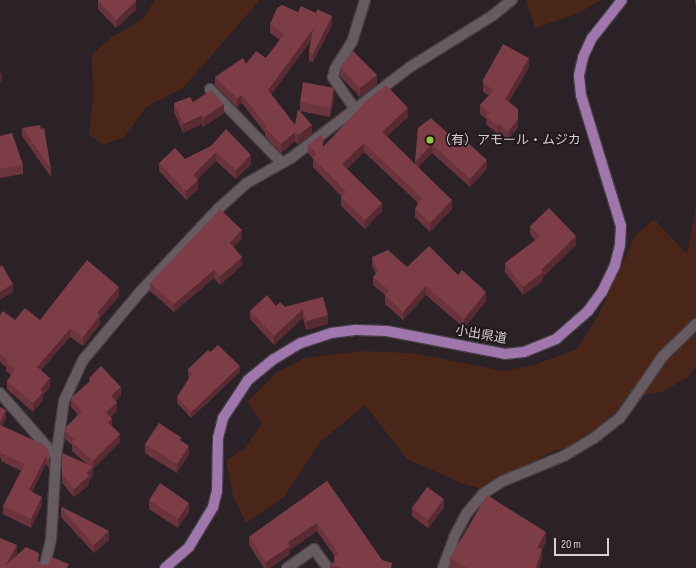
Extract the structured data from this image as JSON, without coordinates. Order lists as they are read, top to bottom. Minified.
{"streets":{"main road":["小出県道"]},"places":["（有）アモール・ムジカ"],"scale_bar":"20 m"}
